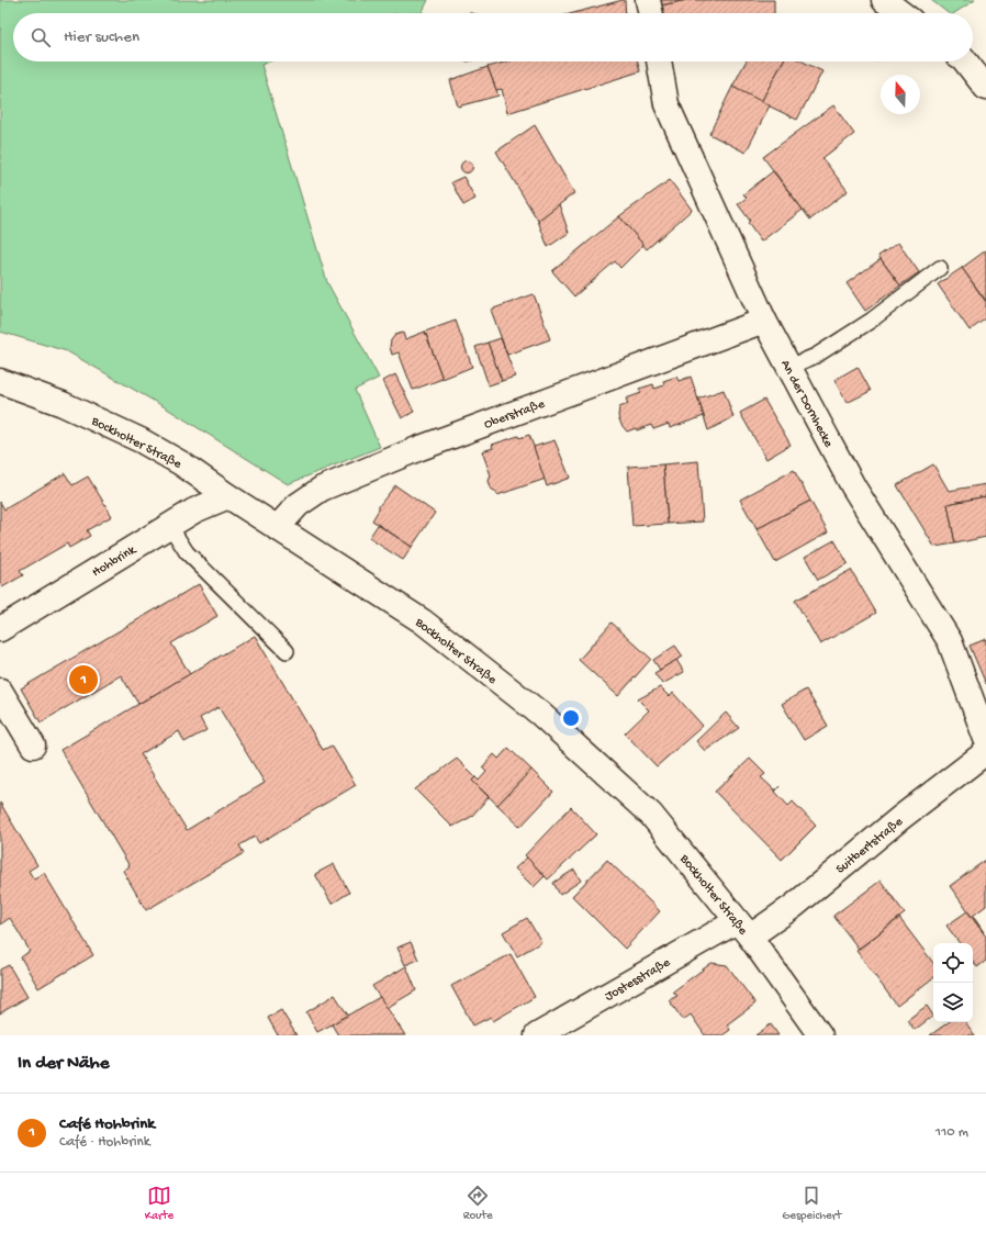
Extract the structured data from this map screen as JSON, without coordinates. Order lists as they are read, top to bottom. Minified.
{"streets":{"street":["An der Dornhecke","Oberstraße","Bockholter Straße","Hohbrink","Suitbertstraße","Jostesstraße"]},"crossings":[["An der Dornhecke","Oberstraße"],["Oberstraße","Bockholter Straße"],["Bockholter Straße","Hohbrink"],["Bockholter Straße","Suitbertstraße"],["Bockholter Straße","Jostesstraße"],["Suitbertstraße","Jostesstraße"]],"north":"top","page":{"search":"Hier suchen","pins":"1","heading":"In der Nähe","list":[{"mark":"1","name":"Café Hohbrink","note":"Café · Hohbrink","value":"110 m"}],"nav":["Karte","Route","Gespeichert"]}}
